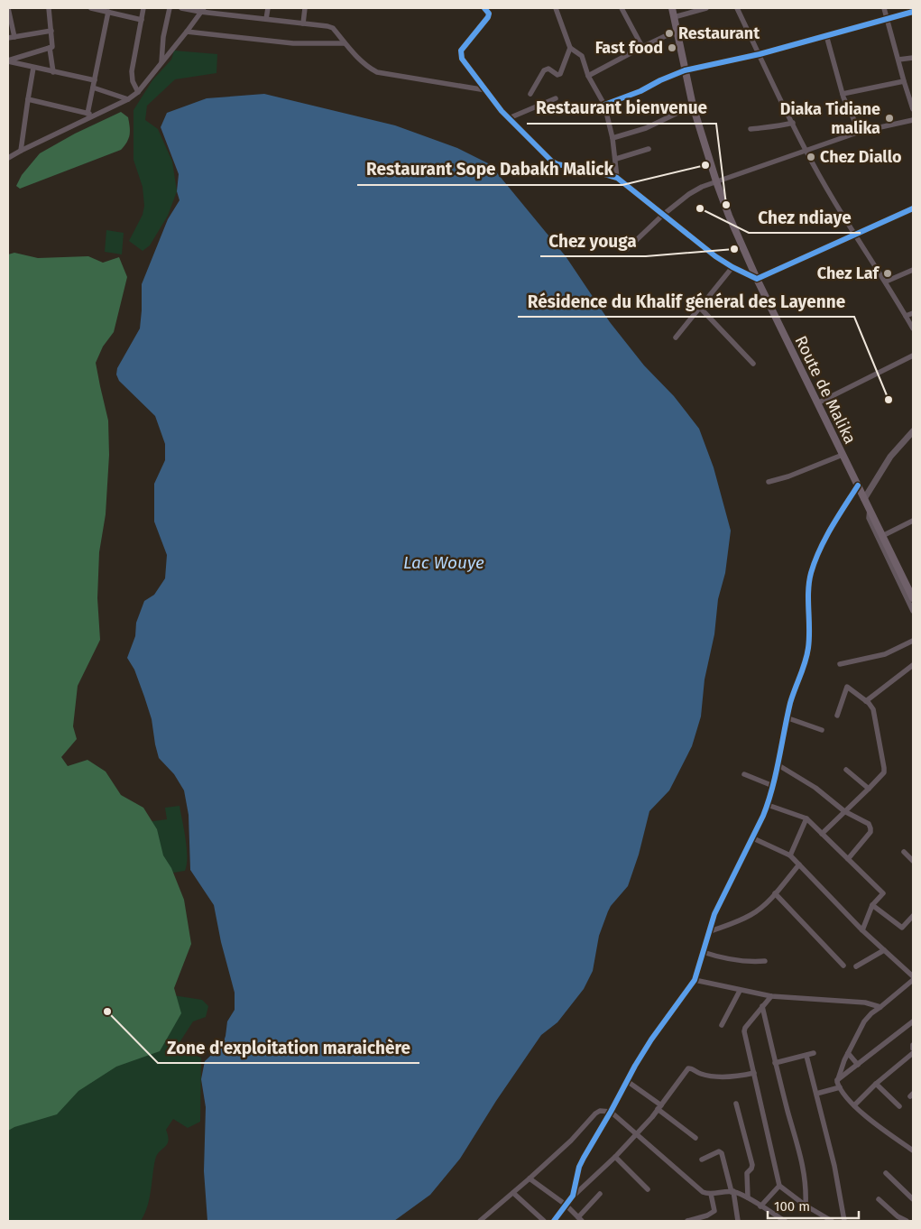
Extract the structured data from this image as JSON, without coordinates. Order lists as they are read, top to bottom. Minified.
{"streets":{"main road":["Route de Malika"]},"water":["Lac Wouye"],"places":["Restaurant","Fast food","Diaka Tidiane malika","Chez Diallo","Restaurant Sope Dabakh Malick","Restaurant bienvenue","Chez ndiaye","Chez youga","Chez Laf","Résidence du Khalif général des Layenne","Zone d'exploitation maraichère"],"scale_bar":"100 m"}
